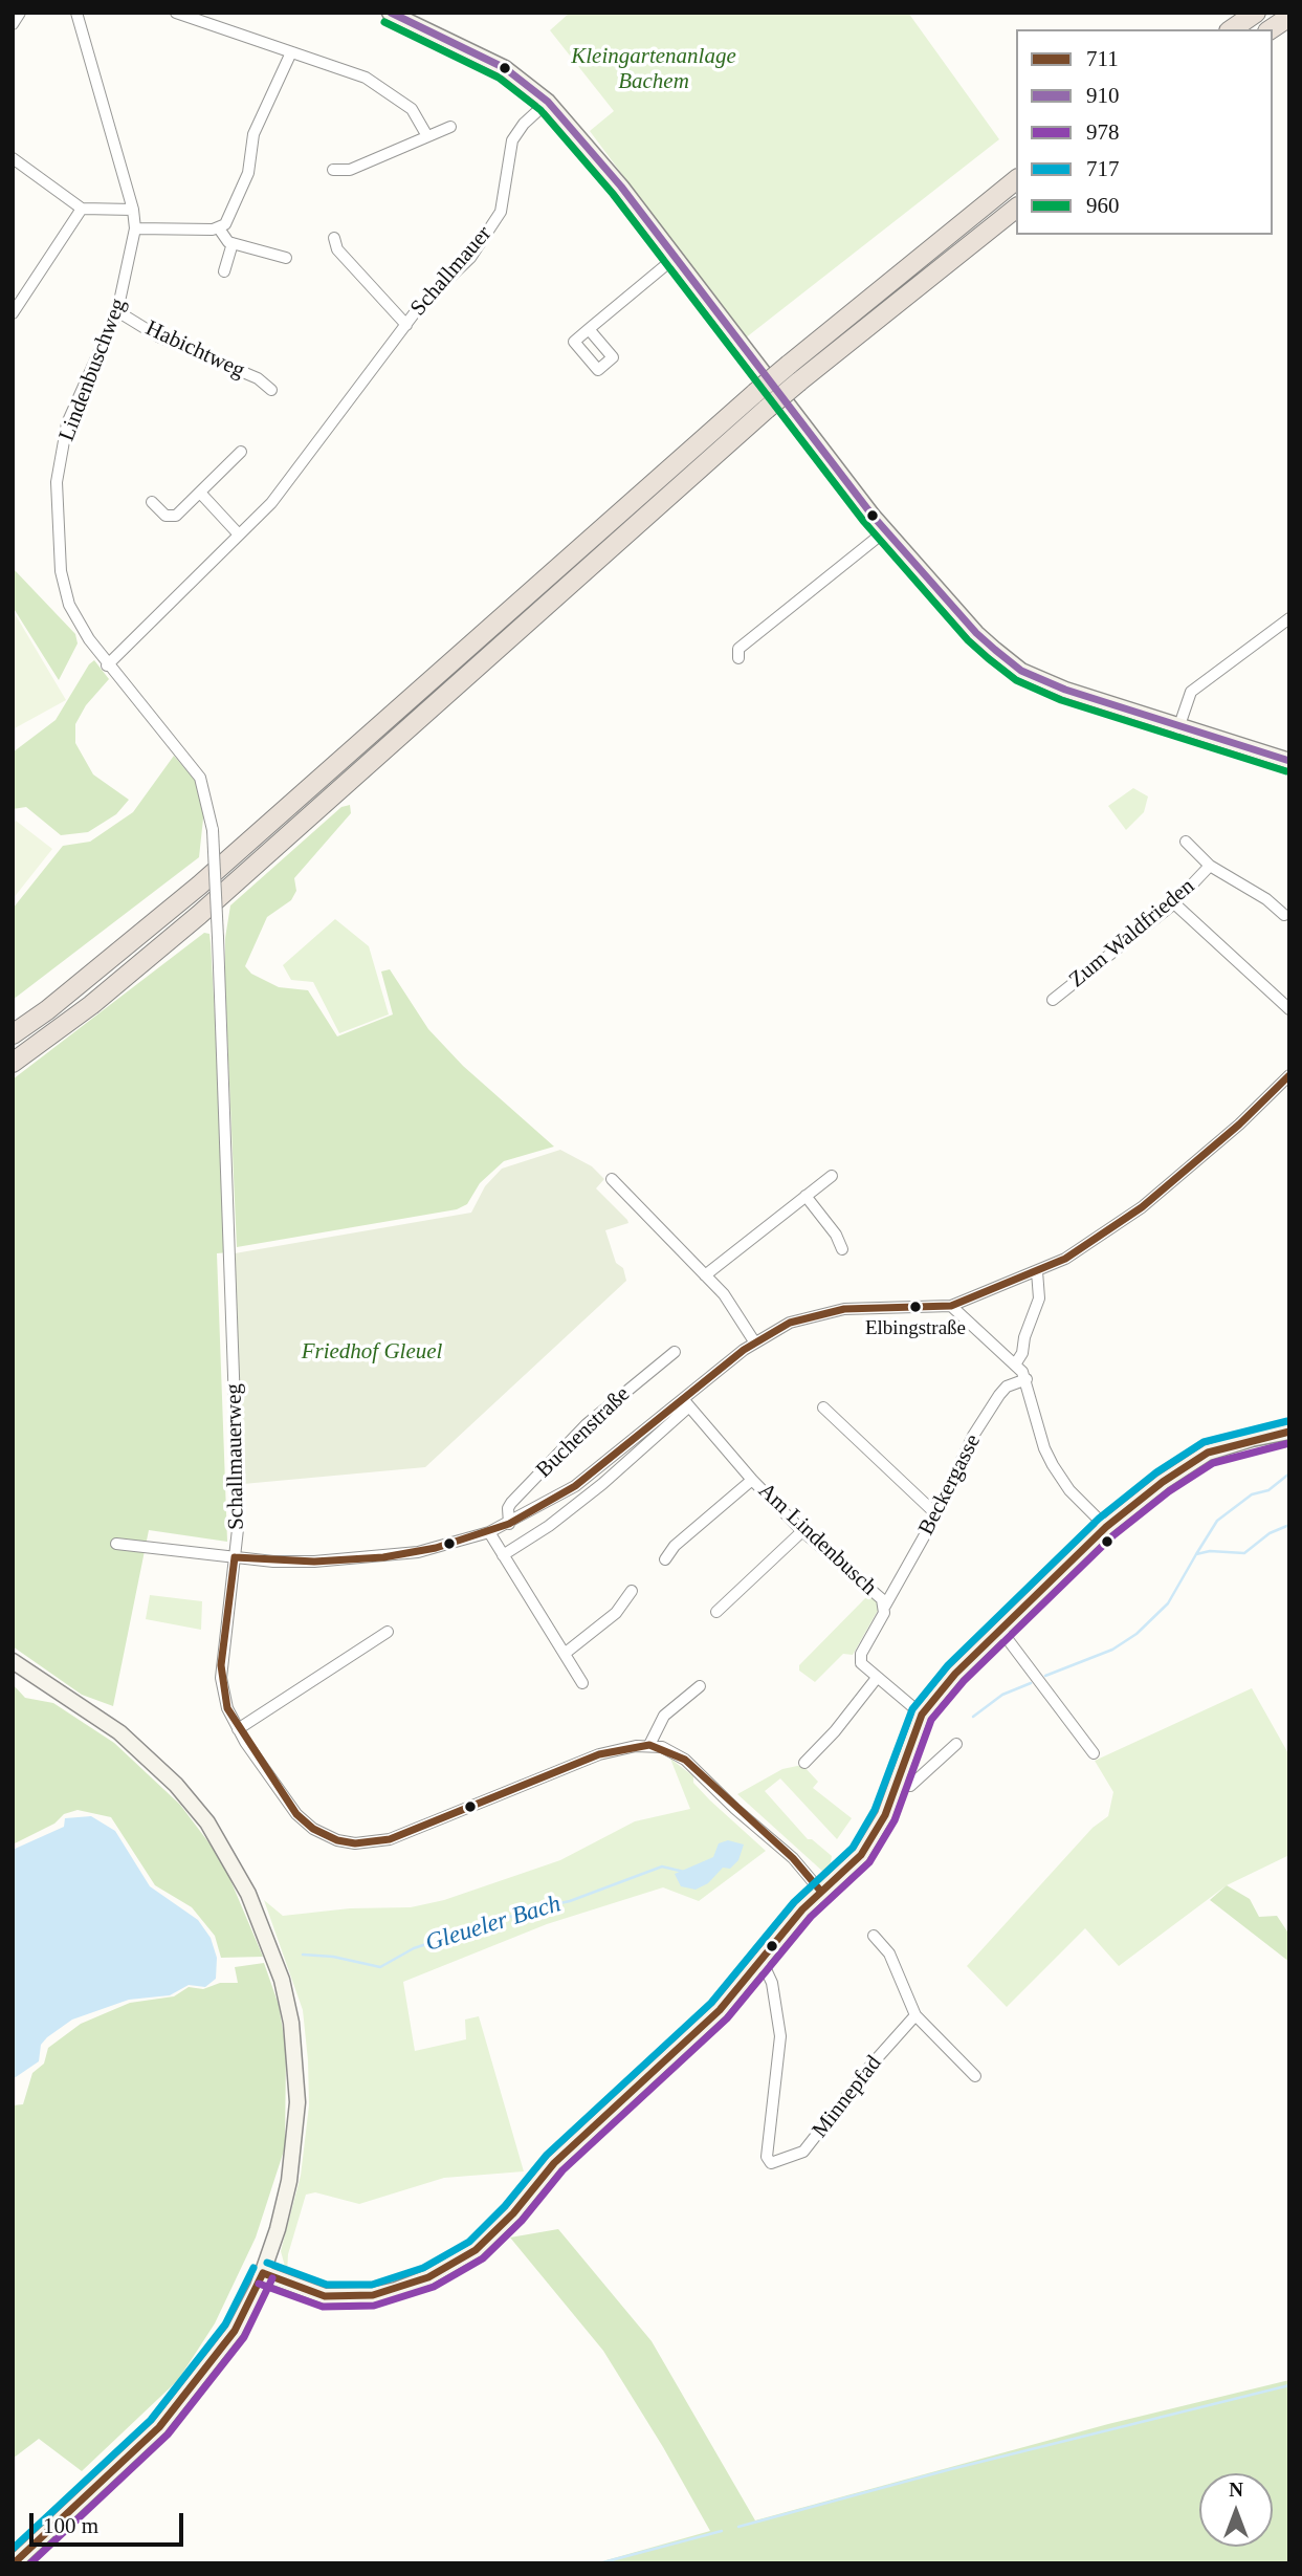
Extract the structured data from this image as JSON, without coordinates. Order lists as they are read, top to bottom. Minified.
{"streets":{"street":["Schallmauer","Habichtweg","Lindenbuschweg","Zum Waldfrieden","Buchenstraße","Schallmauerweg","Beckergasse","Am Lindenbusch","Minnepfad"]},"crossings":[["Schallmauer","Lindenbuschweg"],["Habichtweg","Lindenbuschweg"],["Lindenbuschweg","Schallmauerweg"],["Buchenstraße","Schallmauerweg"],["Buchenstraße","Am Lindenbusch"],["Beckergasse","Am Lindenbusch"]],"water":["Gleueler Bach"],"parks":["Kleingartenanlage Bachem","Friedhof Gleuel"],"places":["Elbingstraße"],"lines":["transit line 910","transit line 960","transit line 711","transit line 717","transit line 978"],"legend":["711","910","978","717","960"],"scale_bar":"100 m","north":"top"}
